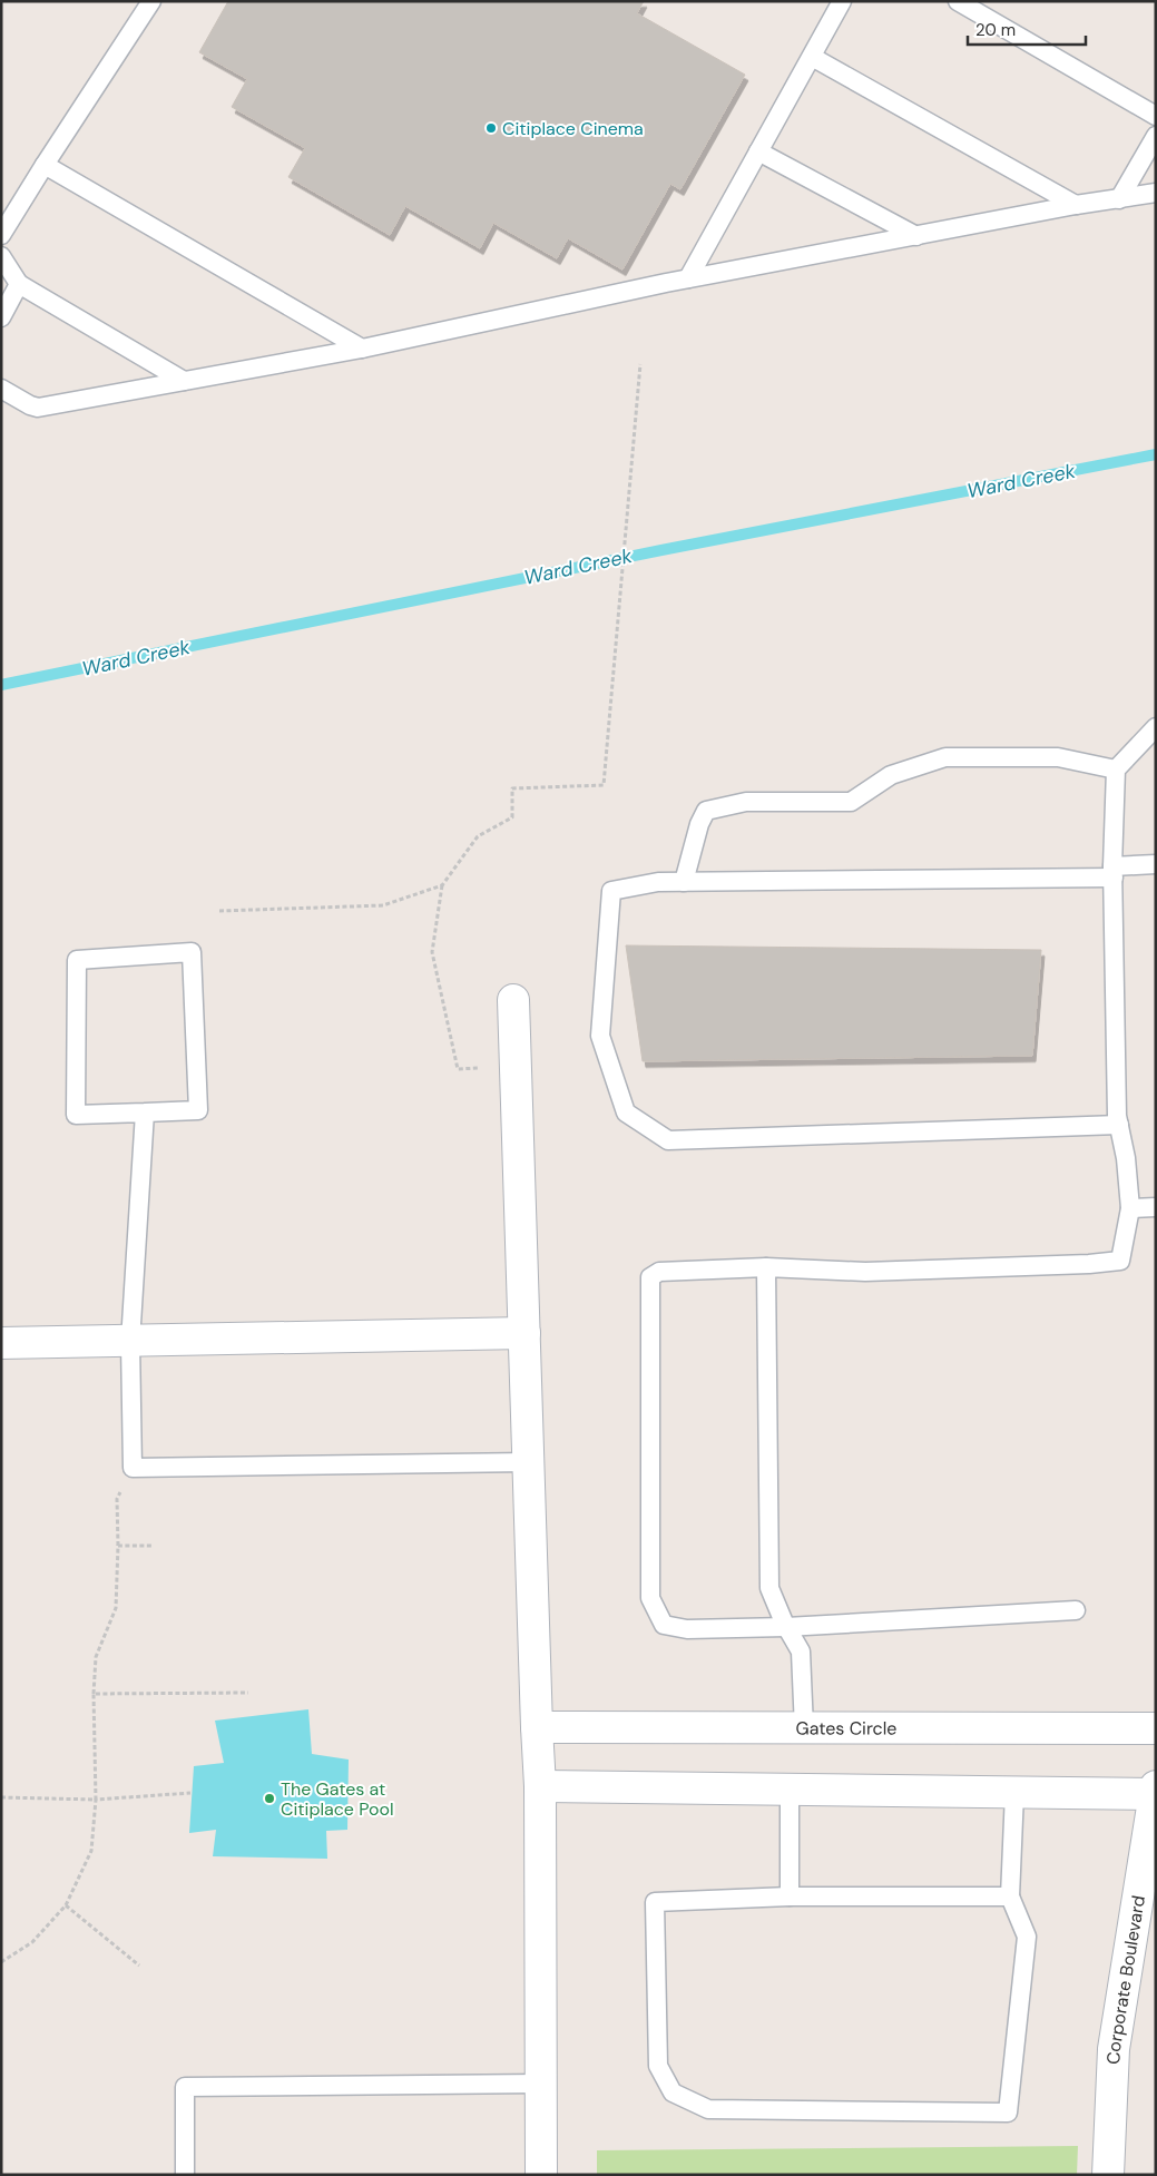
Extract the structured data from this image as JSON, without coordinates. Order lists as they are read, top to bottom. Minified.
{"streets":{"street":["Gates Circle","Corporate Boulevard"]},"water":["Ward Creek"],"places":["Citiplace Cinema","The Gates at Citiplace Pool"],"scale_bar":"20 m"}
